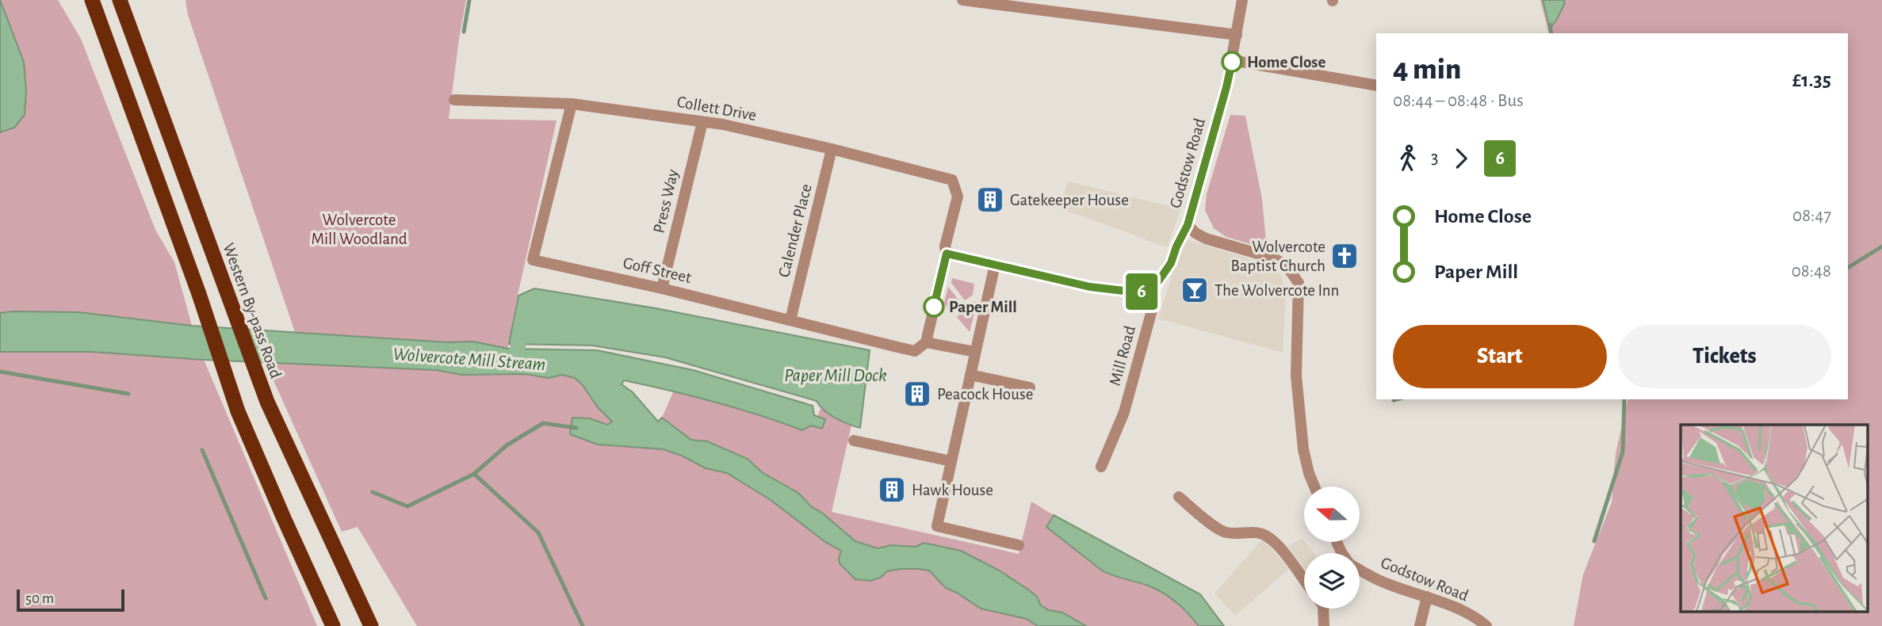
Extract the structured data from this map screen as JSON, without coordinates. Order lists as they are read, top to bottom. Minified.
{"streets":{"highway":["Western By-pass Road"],"street":["Collett Drive","Godstow Road","Press Way","Calender Place","Goff Street","Mill Road"]},"crossings":[["Collett Drive","Press Way"],["Collett Drive","Calender Place"],["Collett Drive","Goff Street"],["Godstow Road","Mill Road"],["Press Way","Goff Street"],["Calender Place","Goff Street"]],"water":["Wolvercote Mill Stream","Paper Mill Dock"],"parks":["Wolvercote Mill Woodland"],"places":{"other":["Home Close","Paper Mill"],"building":["Gatekeeper House","Peacock House","Hawk House"],"church":["Wolvercote Baptist Church"],"bar":["The Wolvercote Inn"]},"lines":["bus line 6"],"scale_bar":"50 m","north":"left","page":{"on_map":"6","heading":["4 min","08:44 – 08:48 · Bus","£1.35"],"legs":["3","6"],"list":[{"name":"Home Close","value":"08:47"},{"name":"Paper Mill","value":"08:48"}],"buttons":["Start","Tickets"],"scale":"50 m"}}
